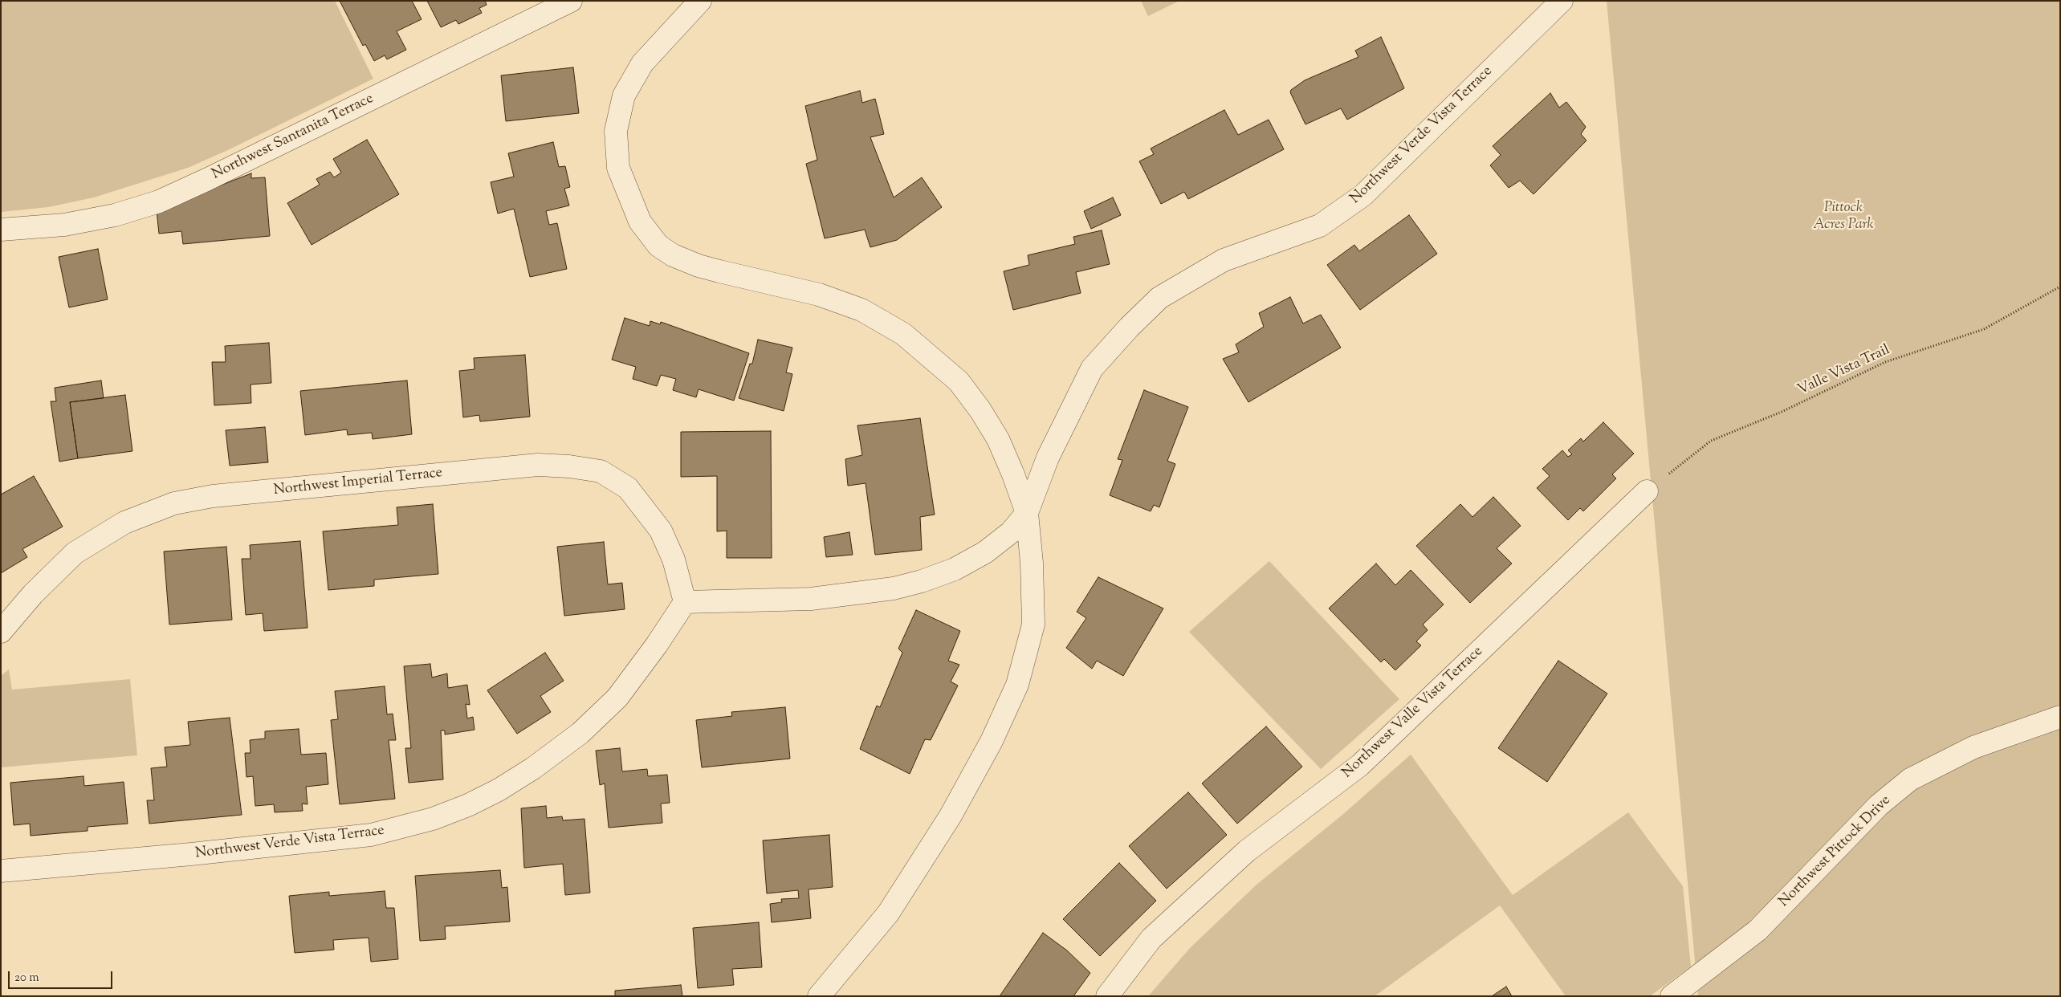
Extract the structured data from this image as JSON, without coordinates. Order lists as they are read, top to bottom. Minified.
{"streets":{"street":["Northwest Verde Vista Terrace","Northwest Santanita Terrace","Northwest Imperial Terrace","Northwest Valle Vista Terrace","Northwest Pittock Drive"],"path":["Valle Vista Trail"]},"crossings":[["Northwest Verde Vista Terrace","Northwest Imperial Terrace"],["Valle Vista Trail","Northwest Valle Vista Terrace"]],"parks":["Pittock Acres Park"],"scale_bar":"20 m"}
